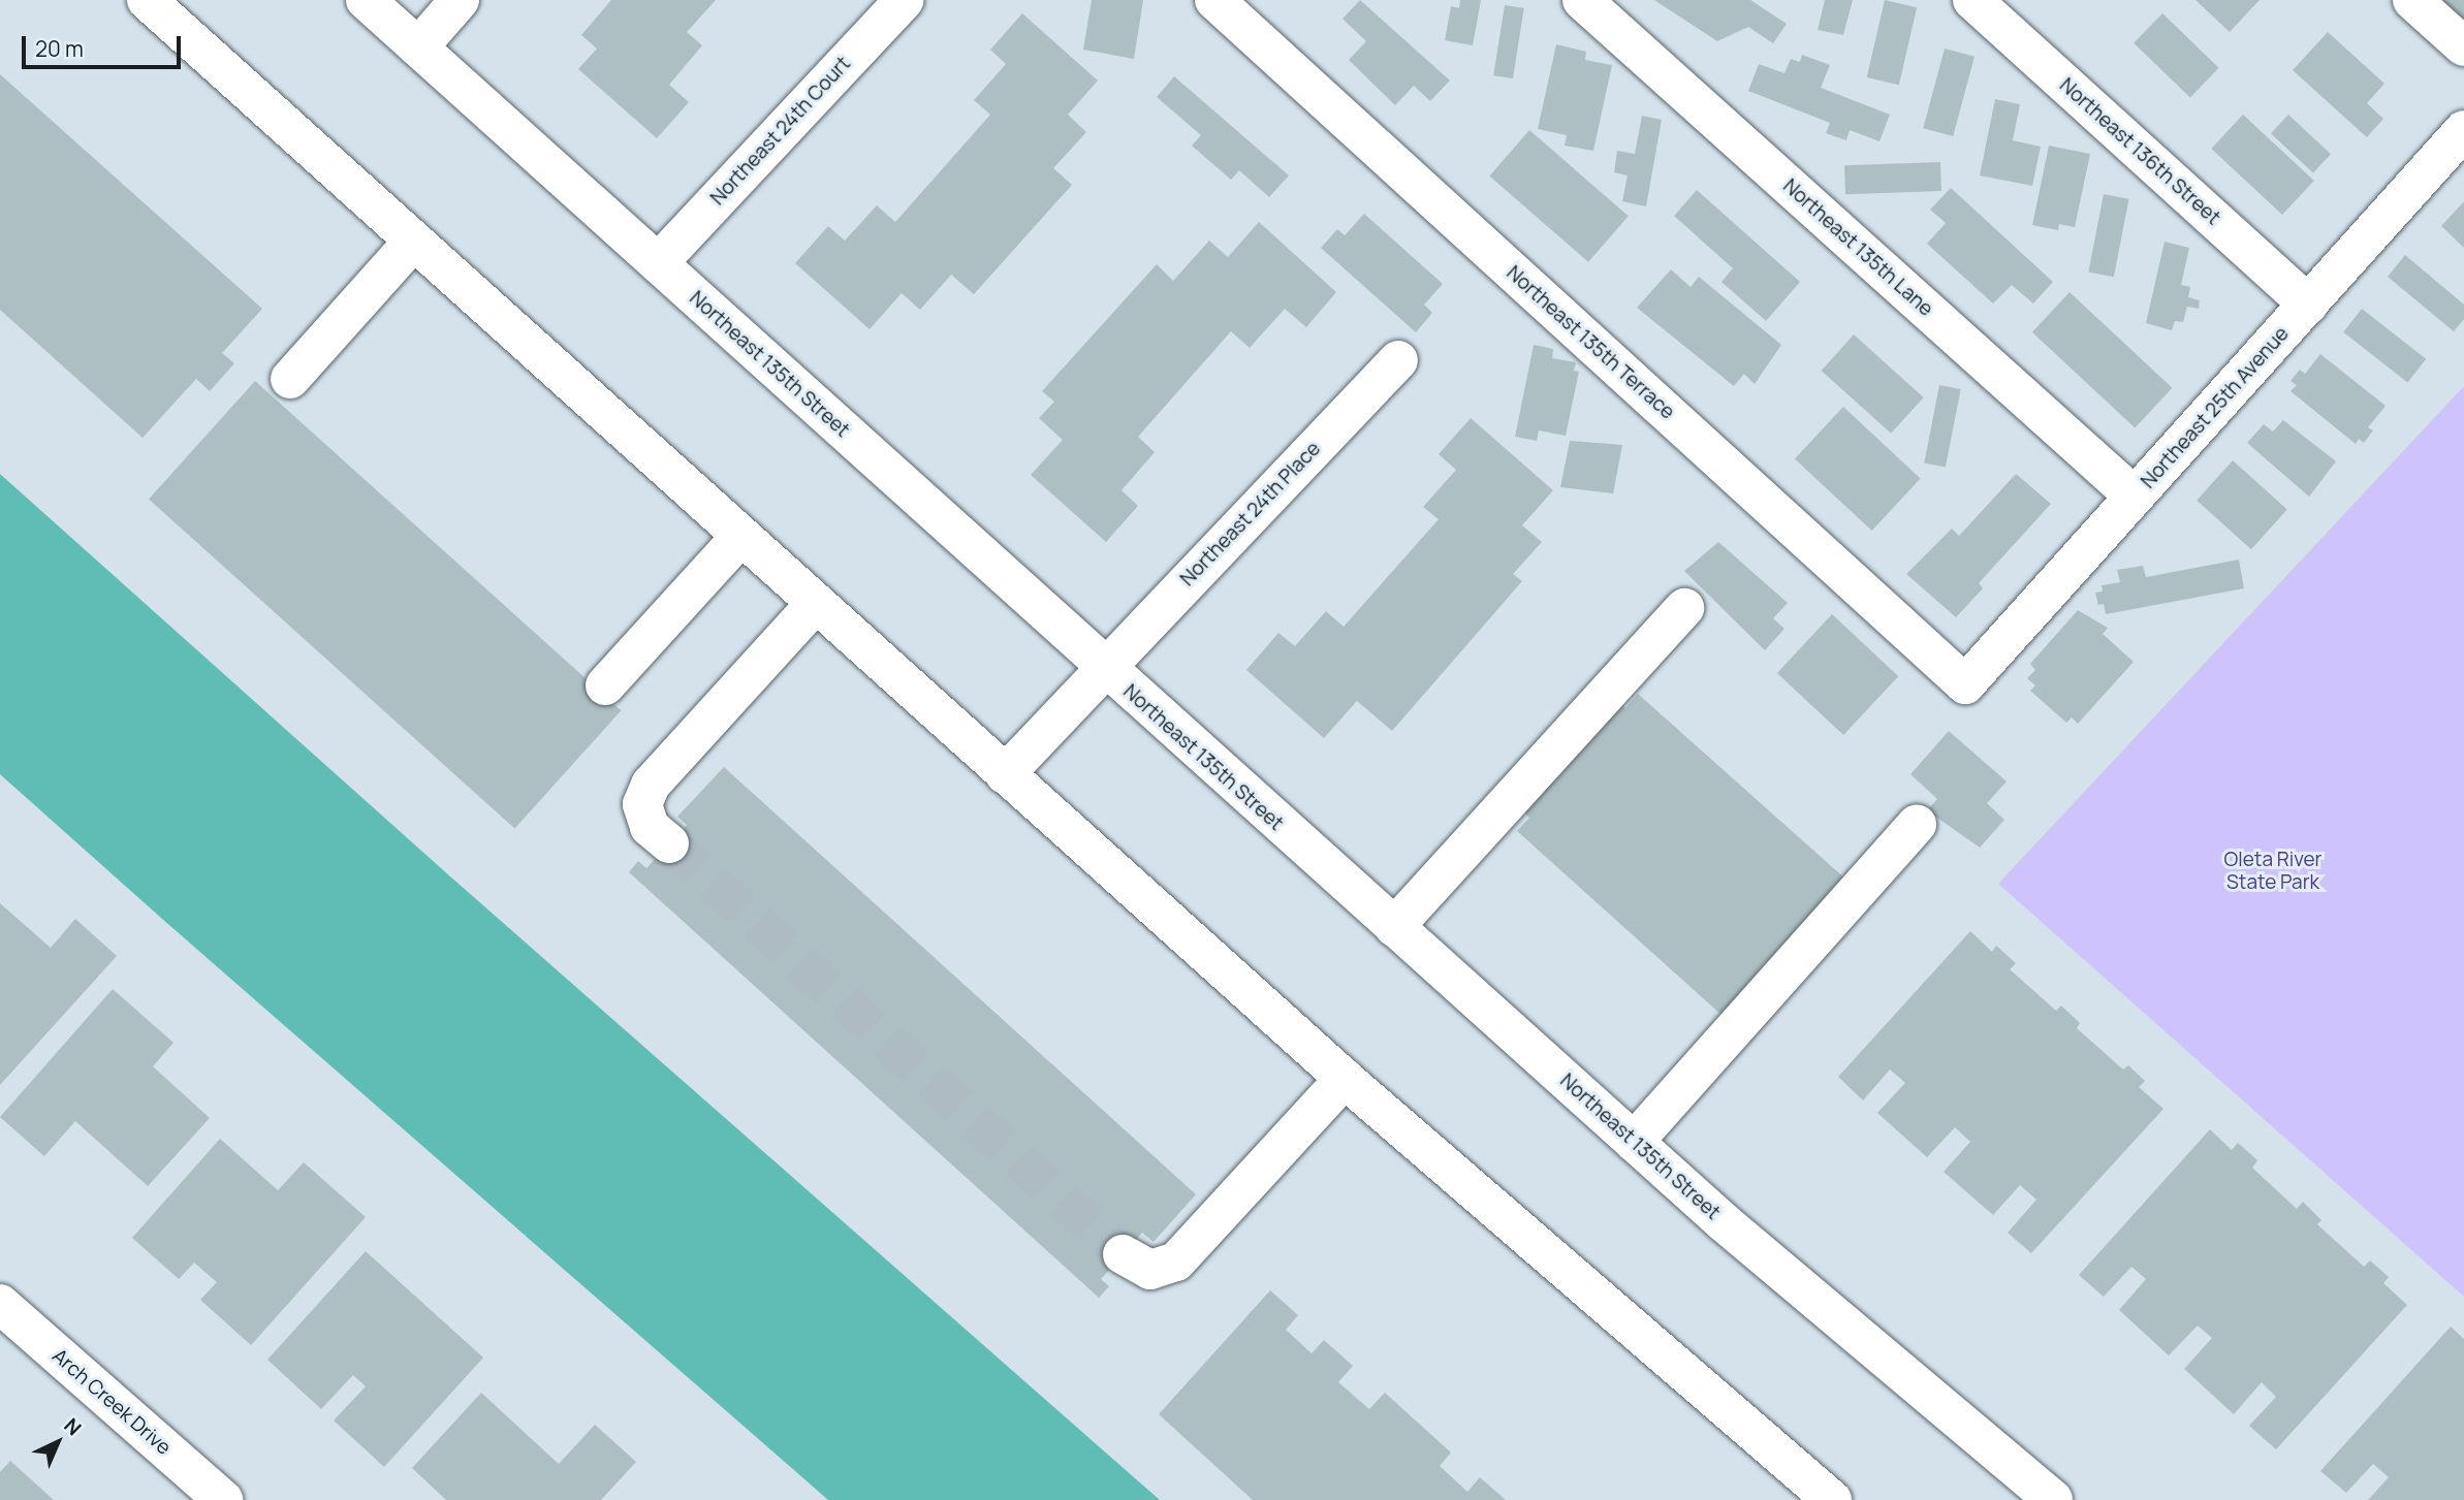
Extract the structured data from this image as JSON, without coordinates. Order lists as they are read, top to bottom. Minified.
{"streets":{"street":["Northeast 24th Court","Northeast 136th Street","Northeast 135th Lane","Northeast 135th Terrace","Northeast 135th Street","Northeast 25th Avenue","Northeast 24th Place","Arch Creek Drive"]},"crossings":[["Northeast 24th Court","Northeast 135th Street"],["Northeast 136th Street","Northeast 25th Avenue"],["Northeast 135th Lane","Northeast 25th Avenue"],["Northeast 135th Terrace","Northeast 25th Avenue"],["Northeast 135th Street","Northeast 24th Place"]],"parks":["Oleta River State Park"],"scale_bar":"20 m","north":"top right"}
